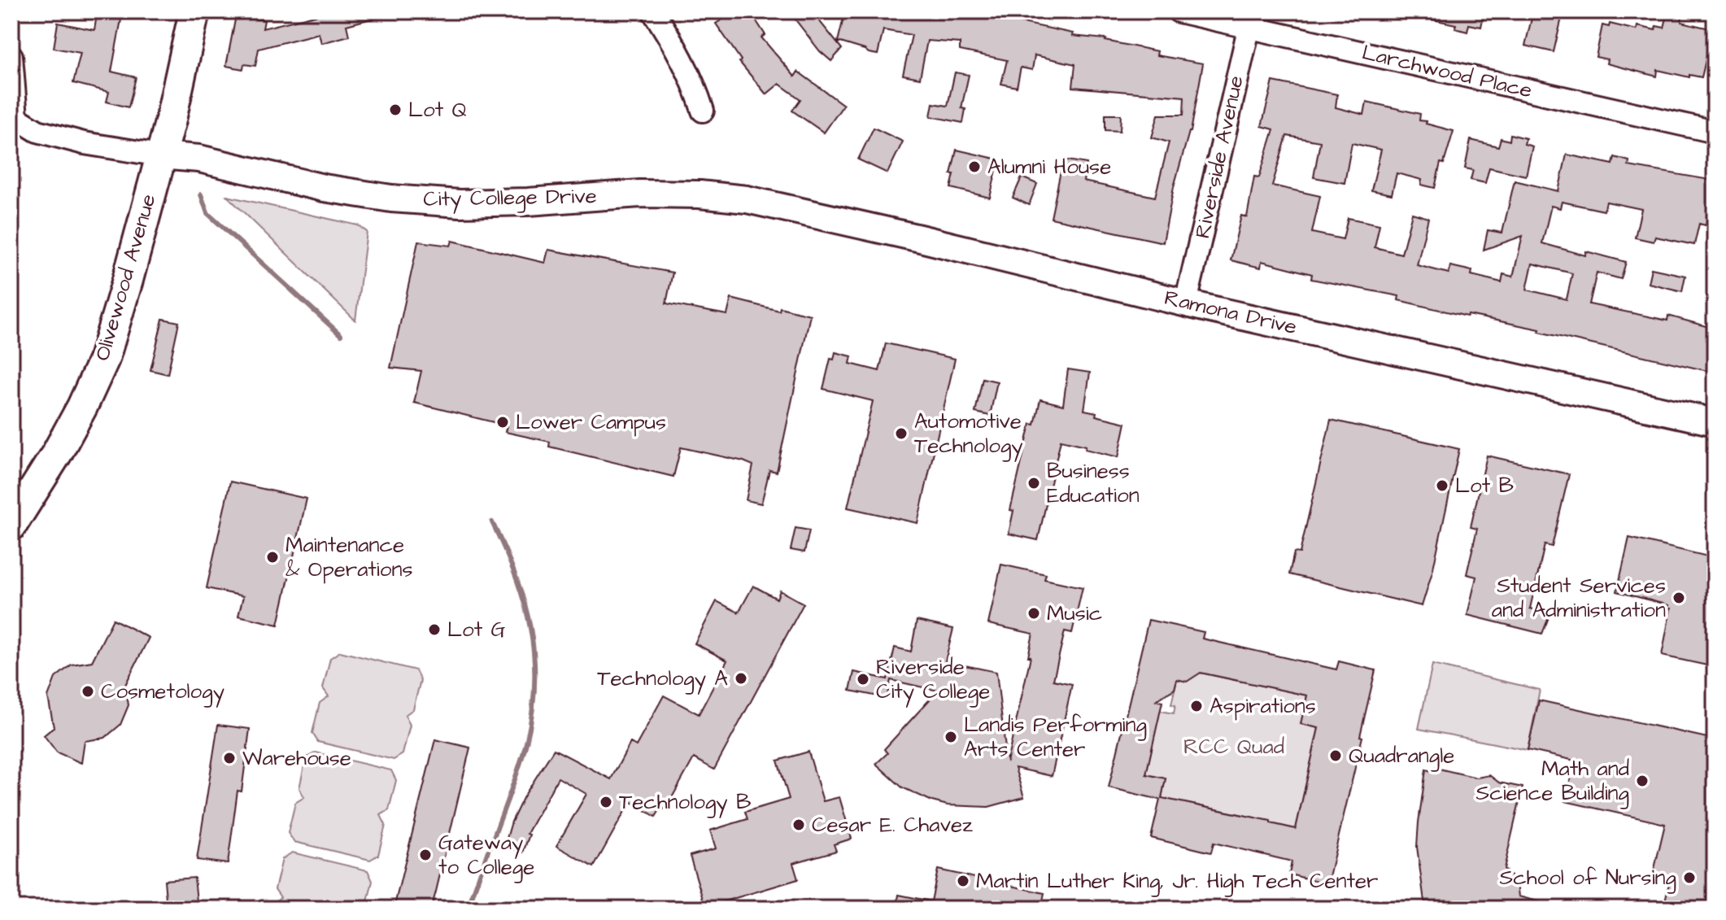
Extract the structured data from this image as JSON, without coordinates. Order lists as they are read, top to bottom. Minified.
{"streets":{"main road":["Olivewood Avenue"],"street":["Larchwood Place","Riverside Avenue","City College Drive","Ramona Drive"]},"crossings":[["Larchwood Place","Riverside Avenue"],["Riverside Avenue","Ramona Drive"],["City College Drive","Olivewood Avenue"],["City College Drive","Ramona Drive"]],"parks":["RCC Quad"],"places":["Lot Q","Alumni House","Lower Campus","Automotive Technology","Business Education","Lot B","Maintenance & Operations","Student Services and Administration","Music","Lot G","Technology A","Riverside City College","Cosmetology","Aspirations","Landis Performing Arts Center","Quadrangle","Warehouse","Math and Science Building","Technology B","Cesar E. Chavez","Gateway to College","School of Nursing","Martin Luther King, Jr. High Tech Center"]}
